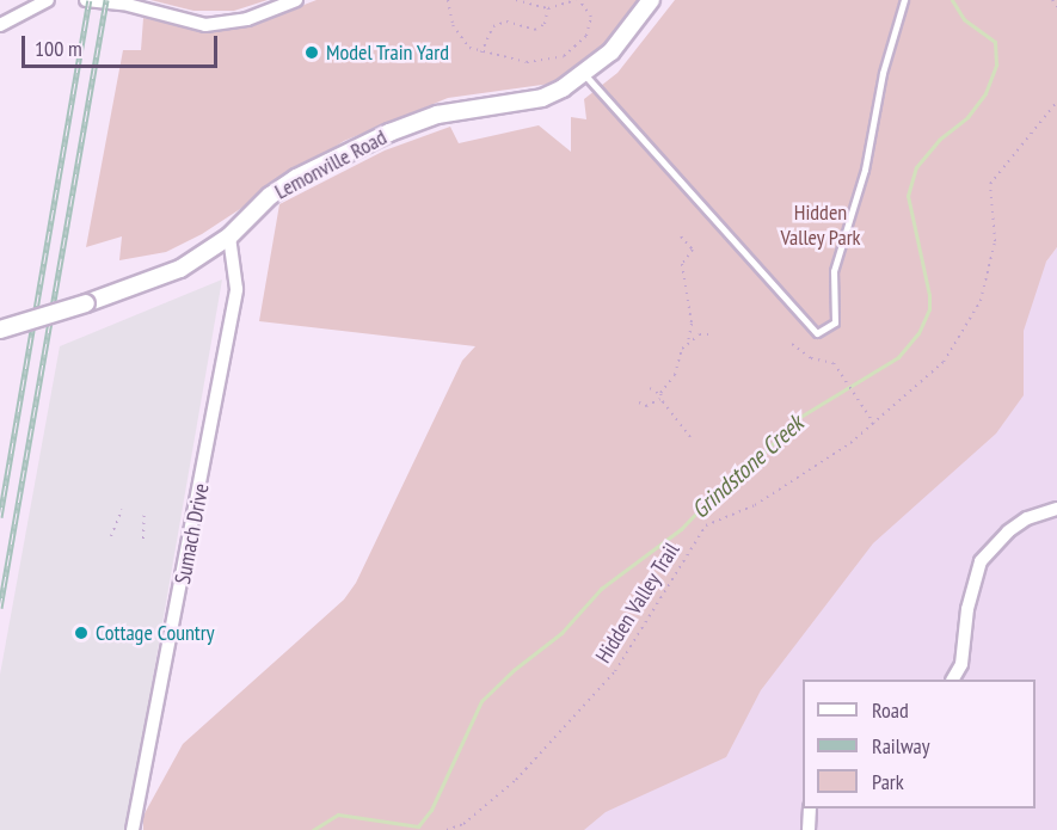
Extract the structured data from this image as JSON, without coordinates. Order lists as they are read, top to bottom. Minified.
{"streets":{"street":["Lemonville Road","Sumach Drive"],"path":["Hidden Valley Trail"]},"crossings":[["Lemonville Road","Sumach Drive"]],"water":["Grindstone Creek"],"parks":["Hidden Valley Park"],"places":["Model Train Yard","Cottage Country"],"legend":["Road","Railway","Park"],"scale_bar":"100 m"}
